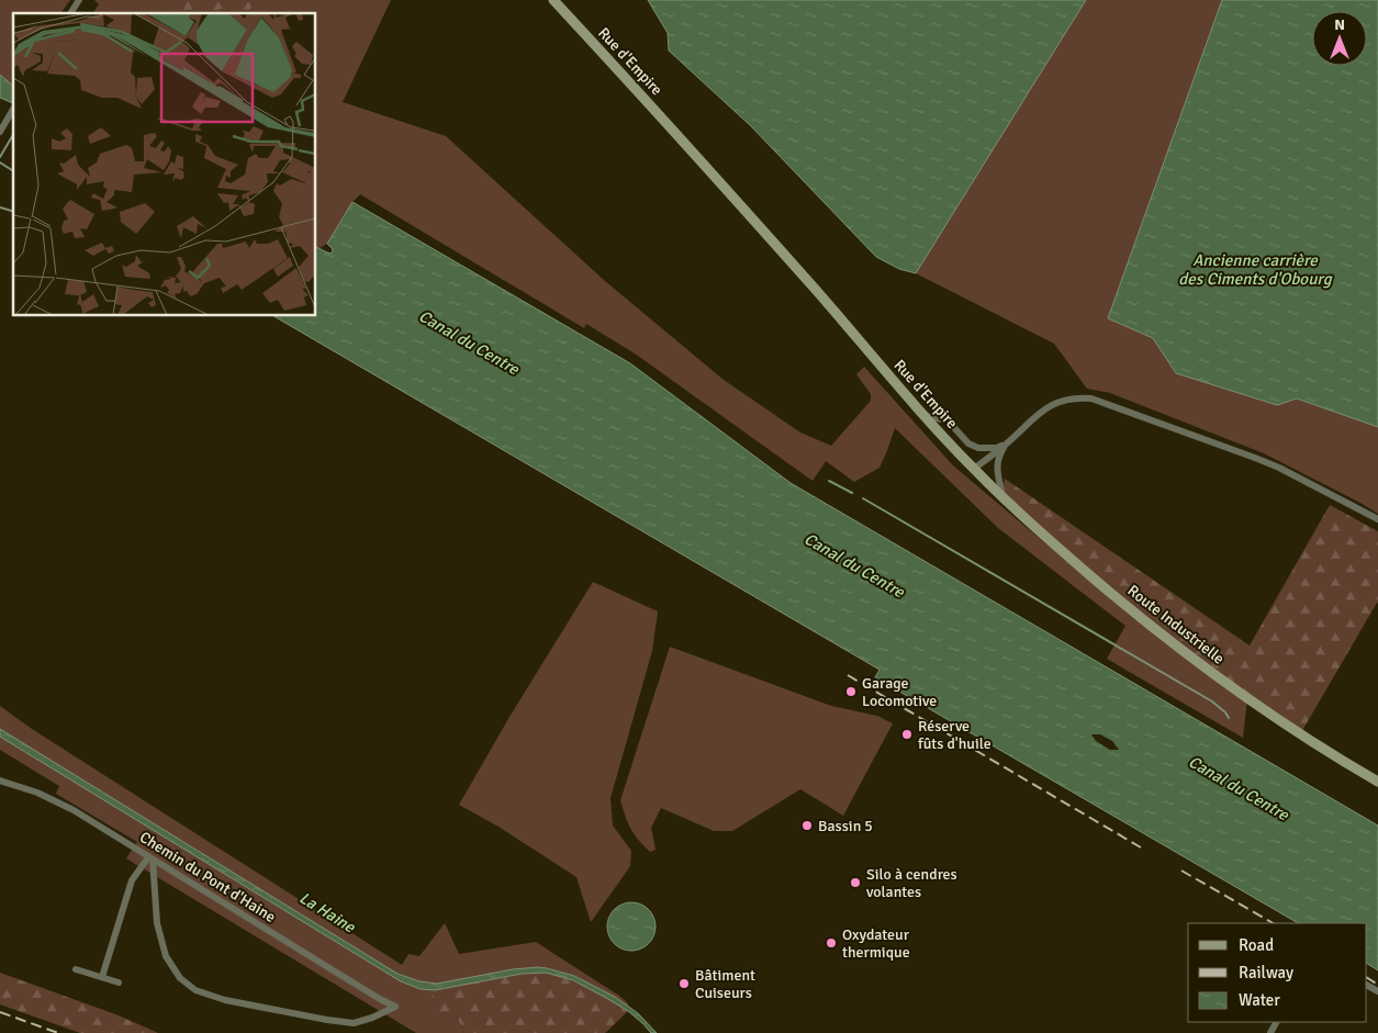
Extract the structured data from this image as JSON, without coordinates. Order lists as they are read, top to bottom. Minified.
{"streets":{"main road":["Rue d'Empire","Route Industrielle"],"street":["Chemin du Pont d'Haine"]},"crossings":[["Rue d'Empire","Route Industrielle"]],"water":["Ancienne carrière des Ciments d'Obourg","Canal du Centre","La Haine"],"places":["Garage Locomotive","Réserve fûts d'huile","Bassin 5","Silo à cendres volantes","Oxydateur thermique","Bâtiment Cuiseurs"],"legend":["Road","Railway","Water"],"north":"top"}
